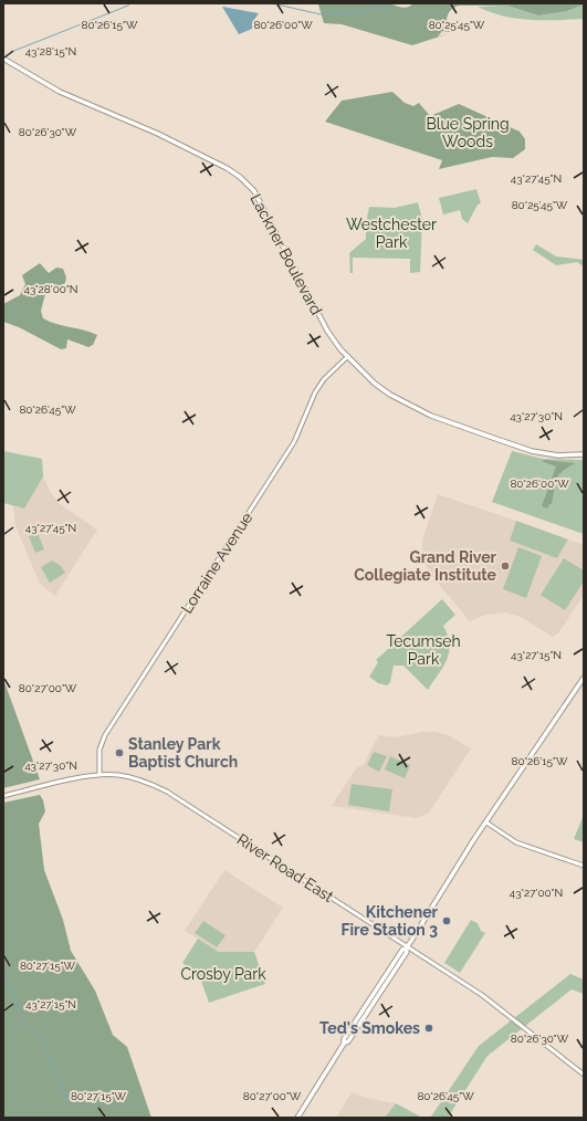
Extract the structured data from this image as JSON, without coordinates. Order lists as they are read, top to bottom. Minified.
{"streets":{"main road":["Lackner Boulevard"],"street":["Lorraine Avenue","River Road East"]},"crossings":[["Lackner Boulevard","Lorraine Avenue"],["Lorraine Avenue","River Road East"]],"parks":["Blue Spring Woods","Westchester Park","Tecumseh Park","Crosby Park"],"places":["Grand River Collegiate Institute","Stanley Park Baptist Church","Kitchener Fire Station 3","Ted's Smokes"],"coordinates":["80°26'00\"W","80°26'15\"W","80°25'45\"W","43°28'15\"N","80°26'30\"W","43°27'45\"N","43°28'00\"N","80°26'45\"W","43°27'30\"N","43°27'15\"N","80°27'00\"W","43°27'00\"N","80°27'15\"W"]}
